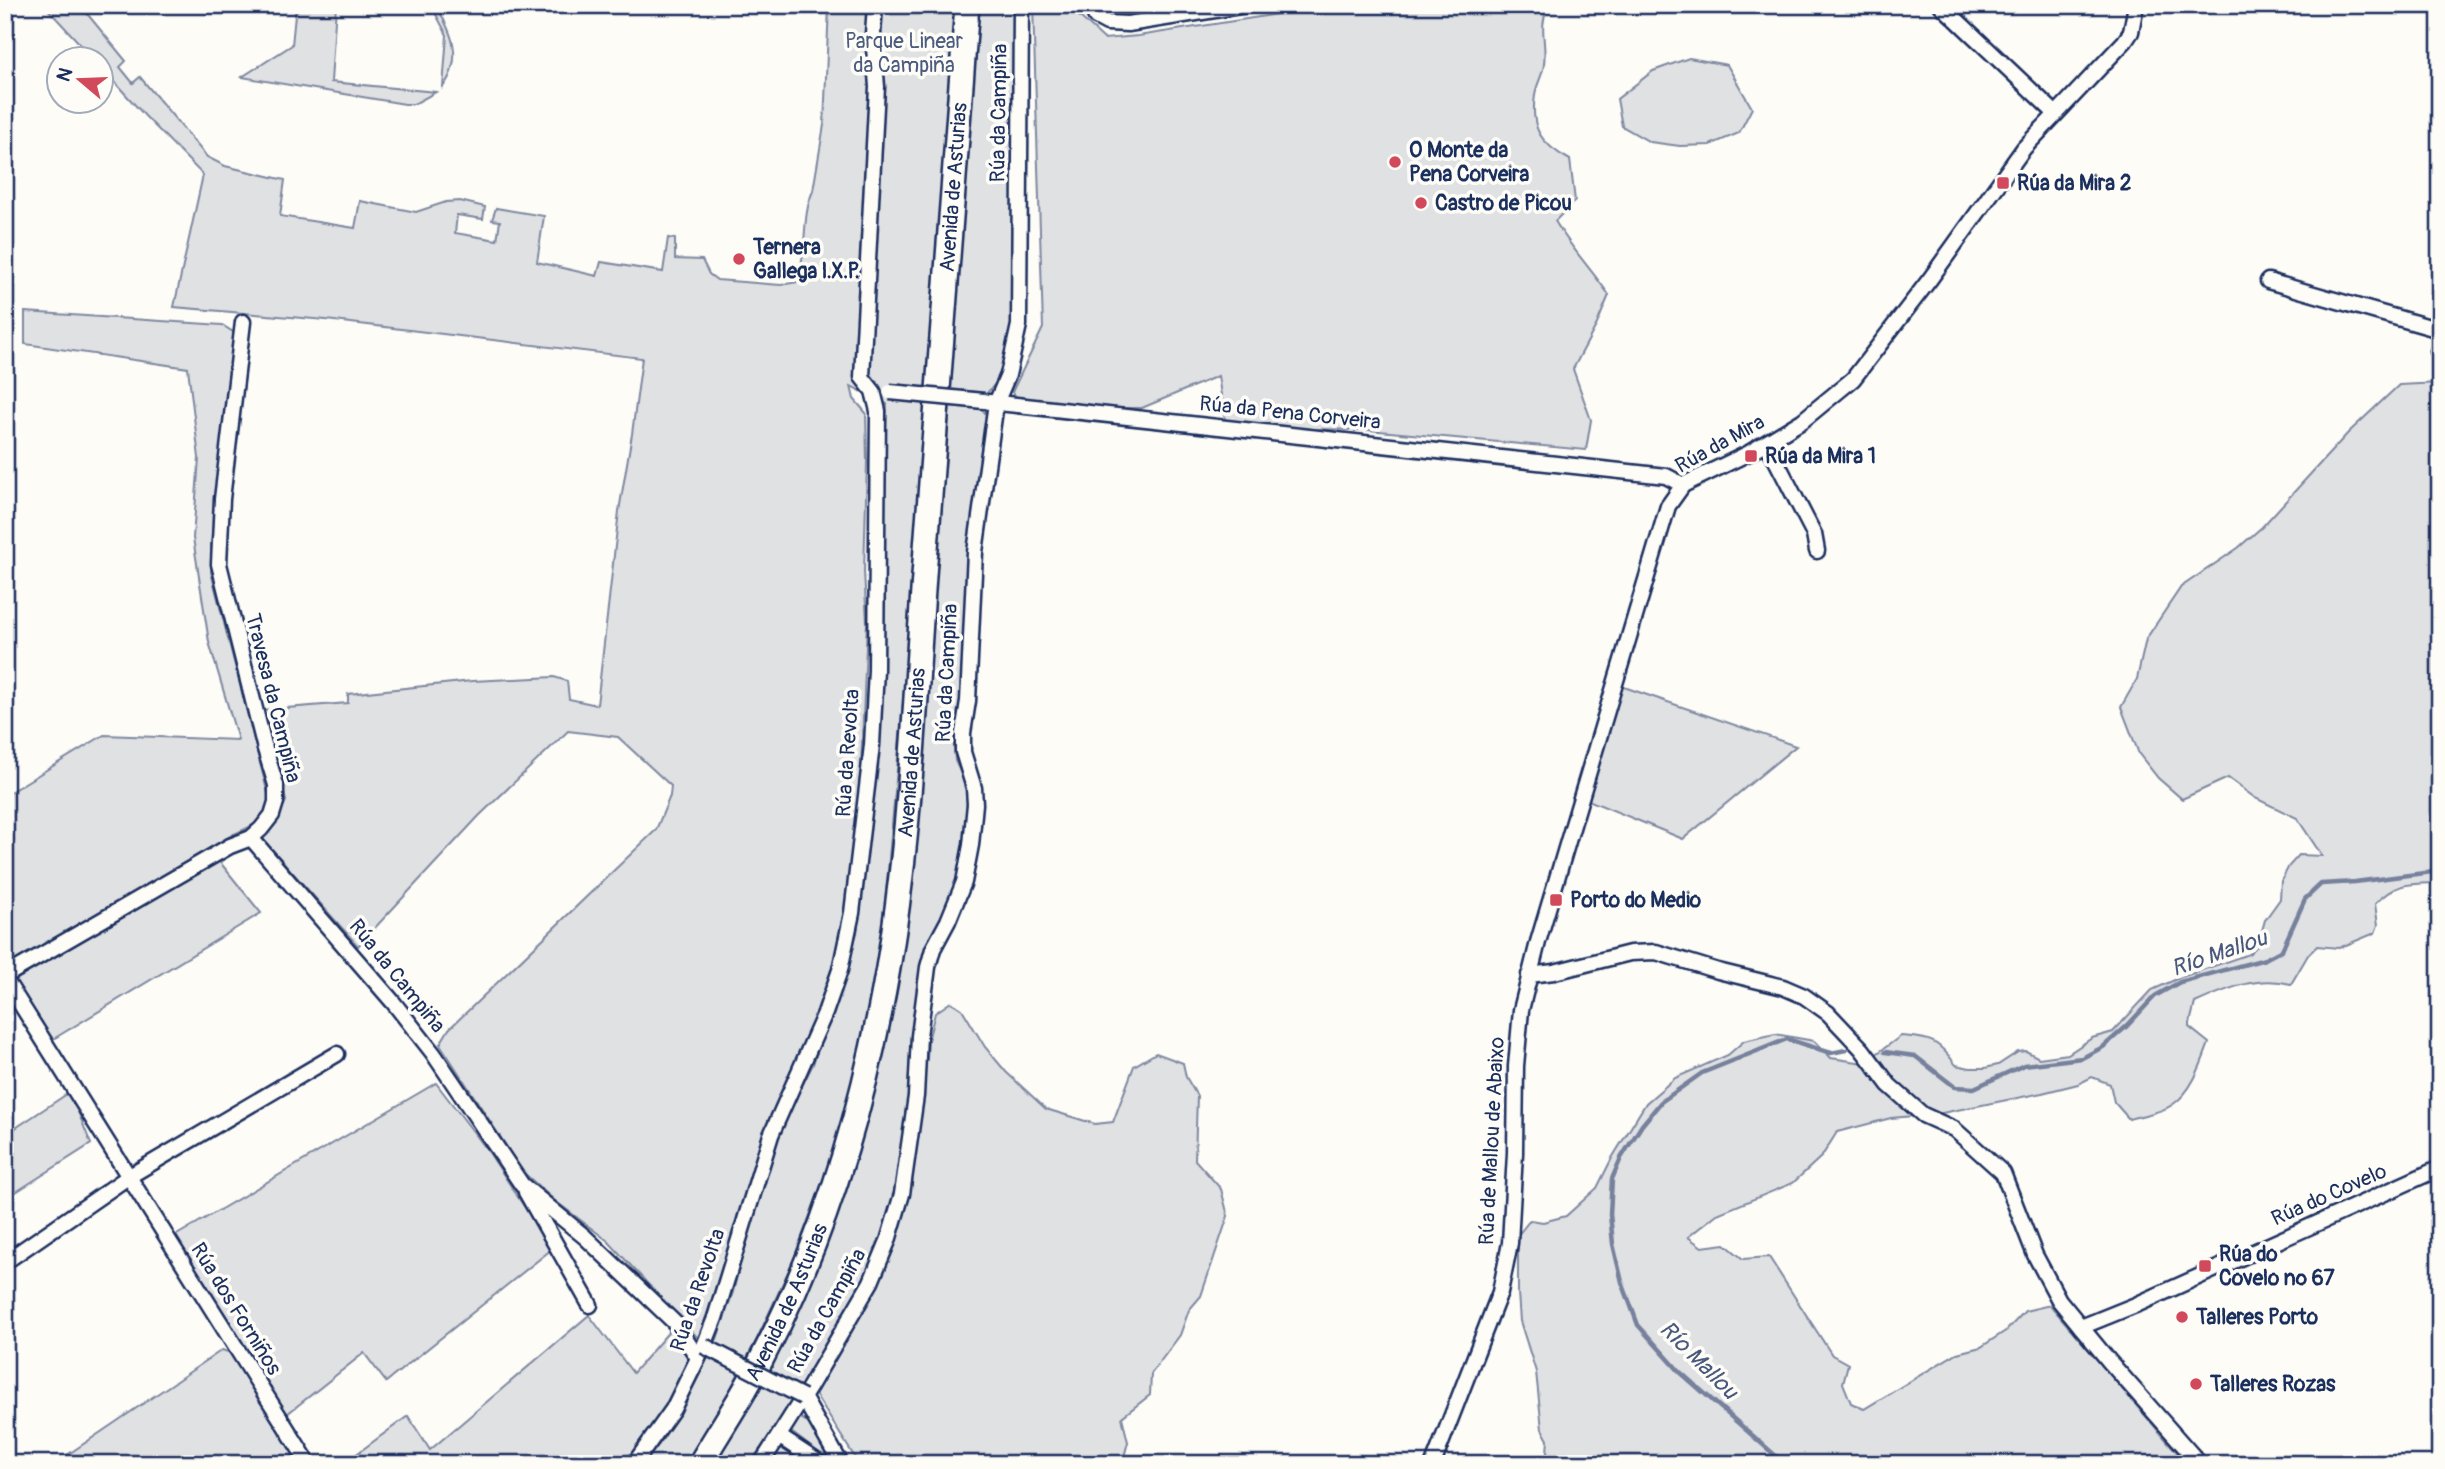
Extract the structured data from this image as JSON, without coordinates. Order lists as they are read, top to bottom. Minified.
{"streets":{"main road":["Avenida de Asturias"],"street":["Rúa da Campiña","Rúa da Pena Corveira","Rúa da Mira","Travesa da Campiña","Rúa da Revolta","Rúa de Mallou de Abaixo","Rúa do Covelo","Rúa dos Forniños"]},"crossings":[["Rúa da Campiña","Rúa da Pena Corveira"],["Rúa da Campiña","Travesa da Campiña"],["Rúa da Campiña","Rúa da Revolta"],["Rúa da Pena Corveira","Rúa da Mira"],["Rúa da Pena Corveira","Rúa da Revolta"],["Rúa da Mira","Rúa de Mallou de Abaixo"],["Travesa da Campiña","Rúa dos Forniños"]],"water":["Río Mallou"],"parks":["Parque Linear da Campiña"],"places":{"other":["O Monte da Pena Corveira","Castro de Picou","Ternera Gallega l.X.P.","Talleres Porto","Talleres Rozas"],"transit":["Rúa da Mira 2","Rúa da Mira 1","Porto do Medio","Rúa do Covelo nº 67"]},"north":"left"}
